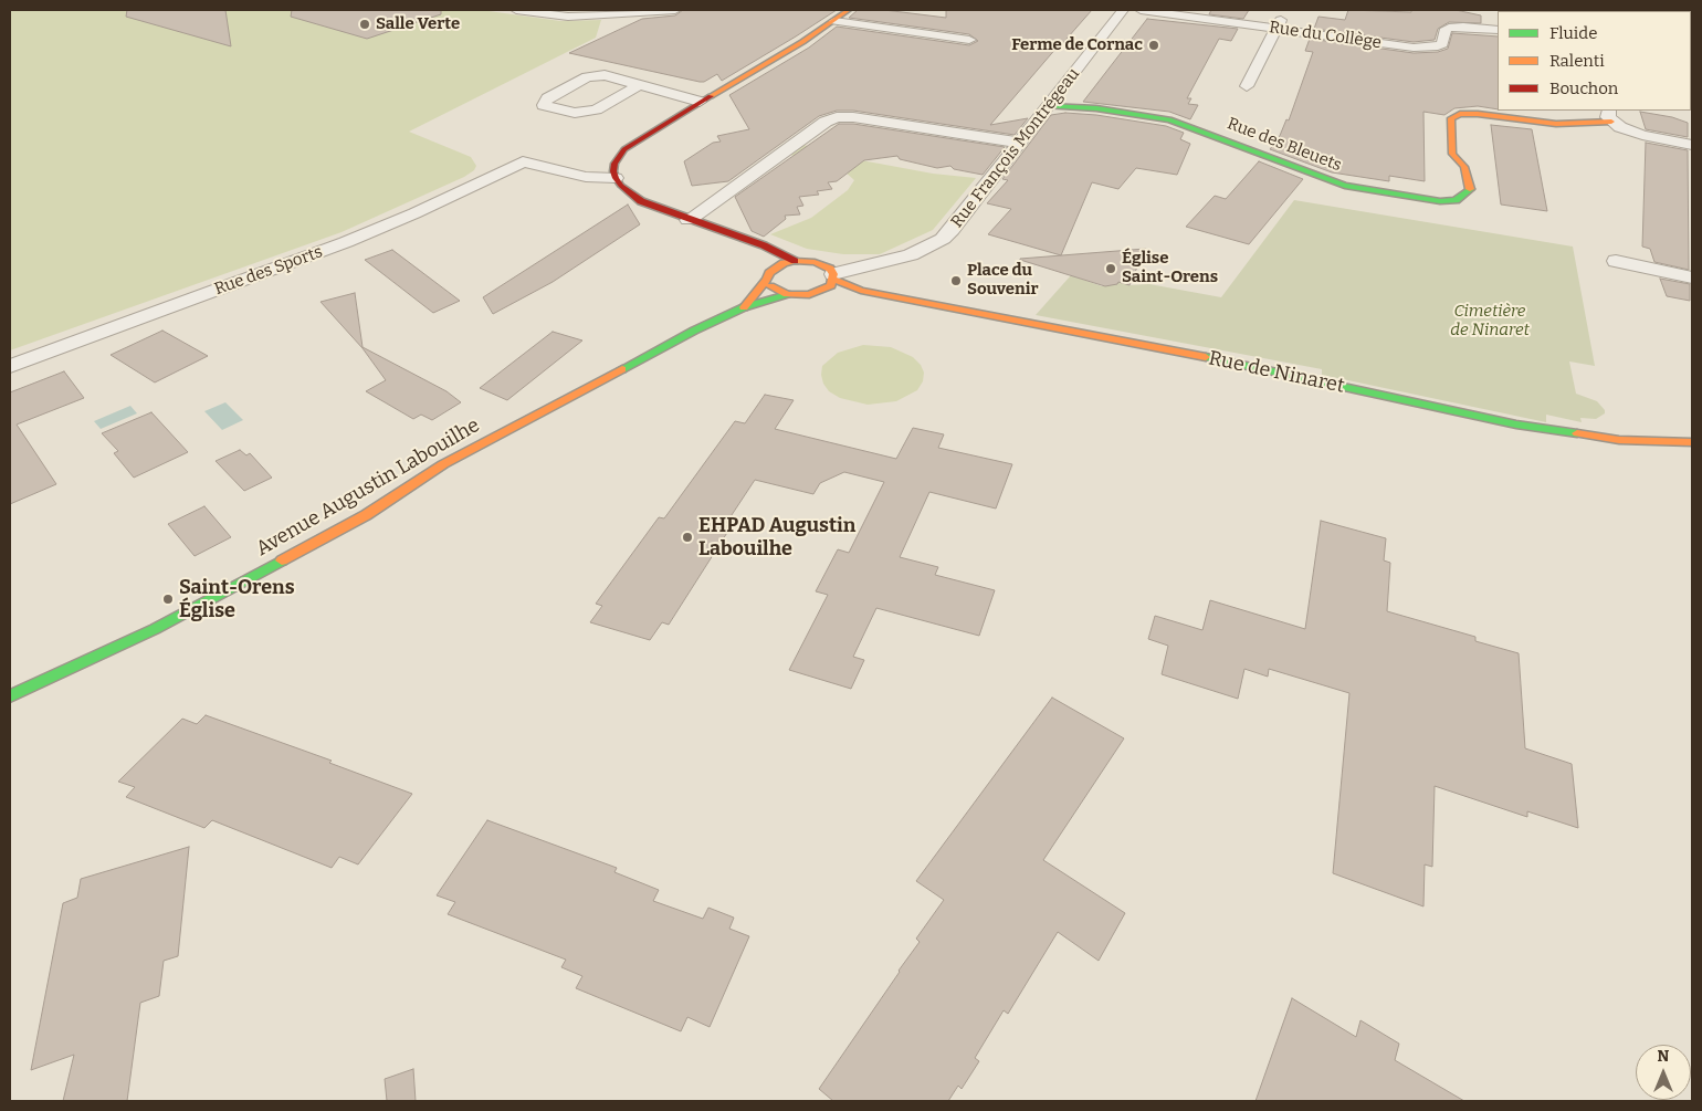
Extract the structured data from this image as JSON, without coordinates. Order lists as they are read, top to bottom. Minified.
{"streets":{"street":["Rue du Collège","Rue des Bleuets","Rue François Montrégeau","Rue des Sports","Rue de Ninaret","Avenue Augustin Labouilhe"]},"crossings":[["Rue des Bleuets","Rue François Montrégeau"],["Rue de Ninaret","Avenue Augustin Labouilhe"]],"parks":["Cimetière de Ninaret"],"places":["Salle Verte","Ferme de Cornac","Église Saint-Orens","Place du Souvenir","EHPAD Augustin Labouilhe","Saint-Orens Église"],"legend":["Fluide","Ralenti","Bouchon"],"north":"top"}
